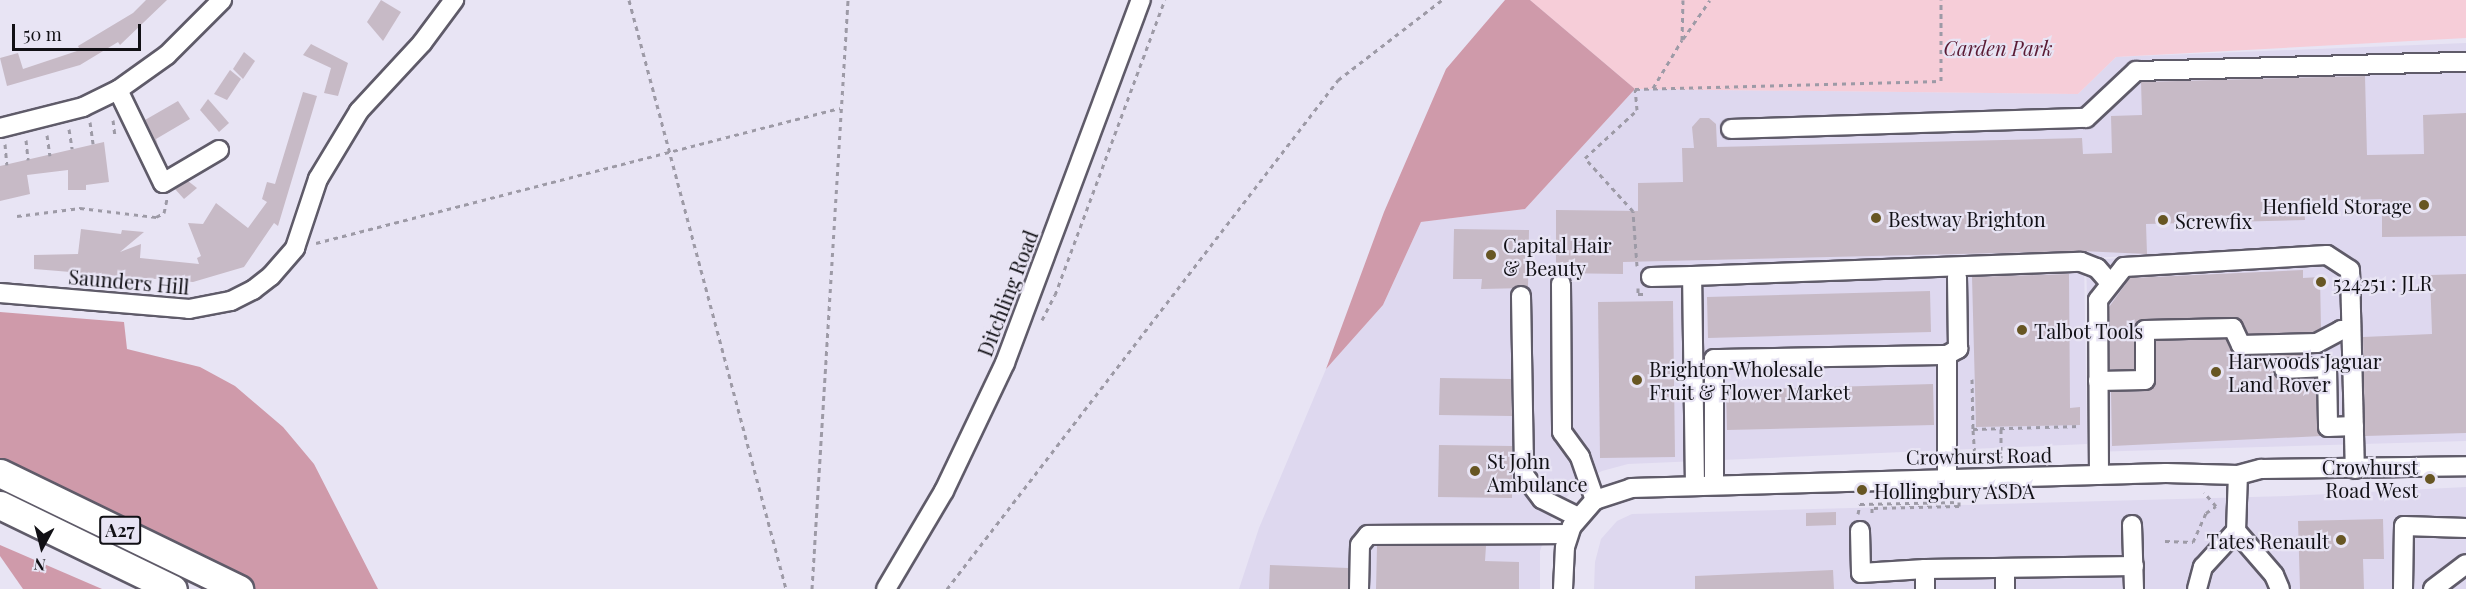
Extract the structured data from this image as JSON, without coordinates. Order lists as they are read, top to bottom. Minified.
{"streets":{"highway":["A27"],"street":["Saunders Hill","Ditchling Road","Crowhurst Road"]},"parks":["Carden Park"],"places":["Henfield Storage","Bestway Brighton","Screwfix","Capital Hair & Beauty","524251 : JLR","Talbot Tools","Harwoods Jaguar Land Rover","Brighton Wholesale Fruit & Flower Market","St John Ambulance","Crowhurst Road West","Hollingbury ASDA","Tates Renault"],"scale_bar":"50 m","north":"bottom"}
